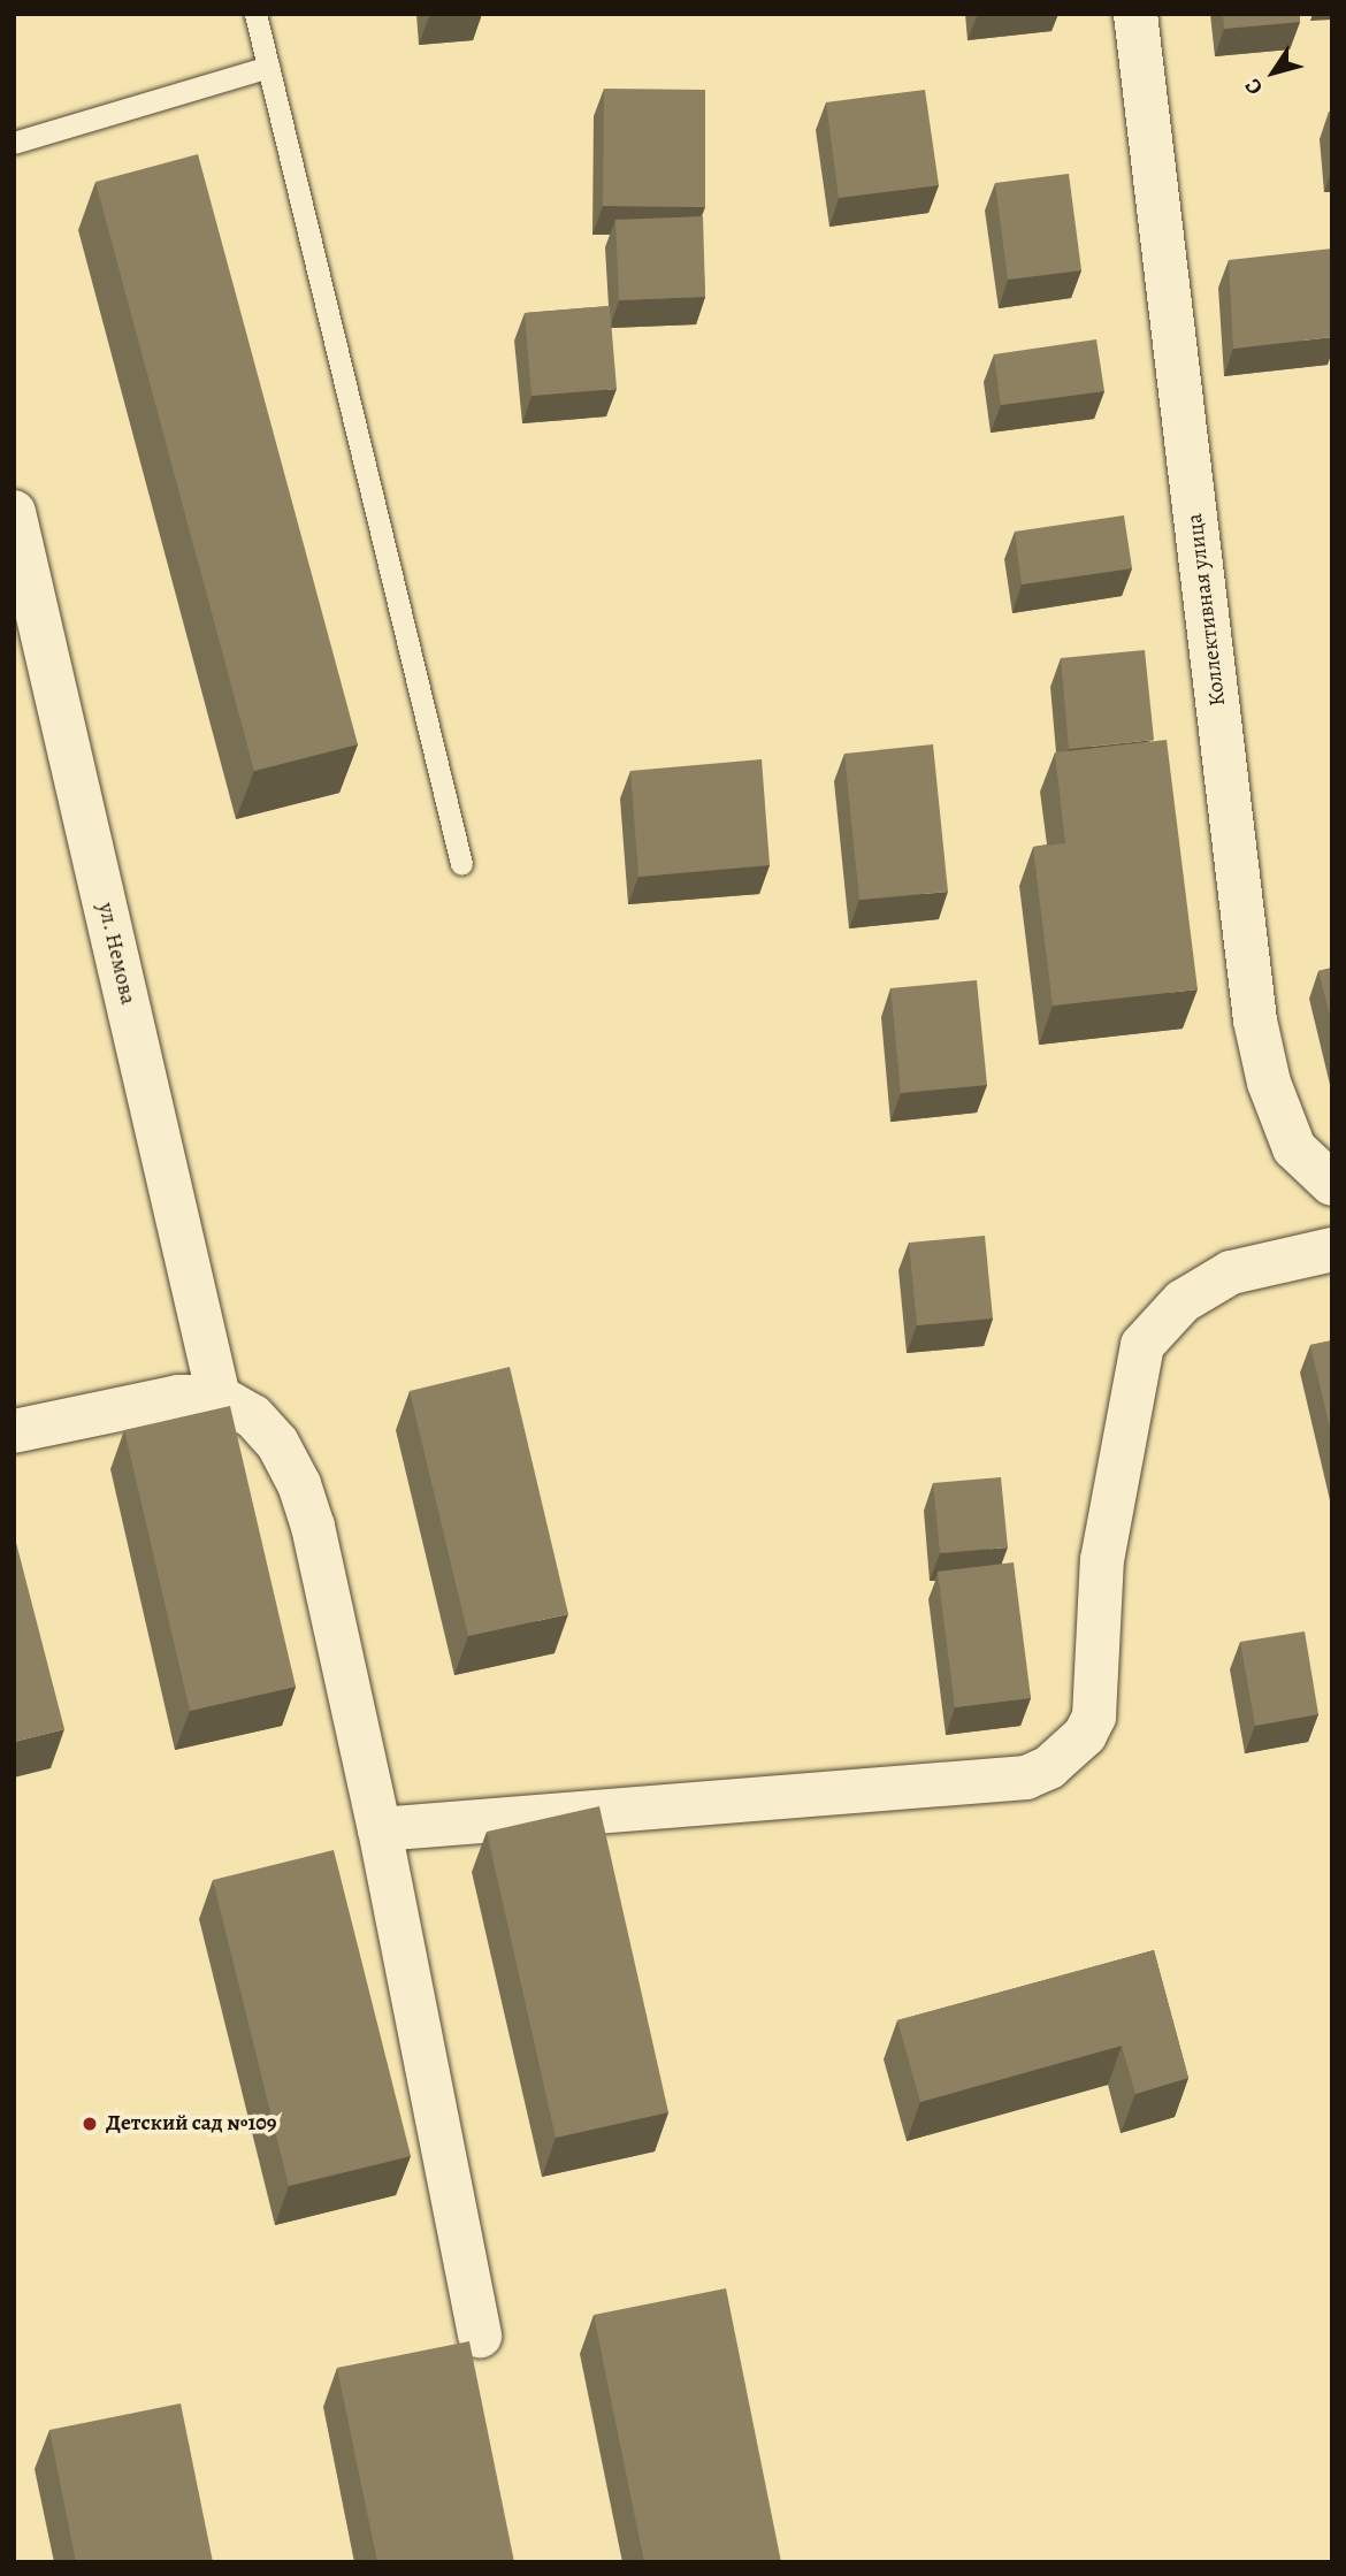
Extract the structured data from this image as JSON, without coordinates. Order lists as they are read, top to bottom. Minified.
{"streets":{"street":["Коллективная улица","ул. Немова"]},"places":["Детский сад №109"],"north":"bottom left"}
